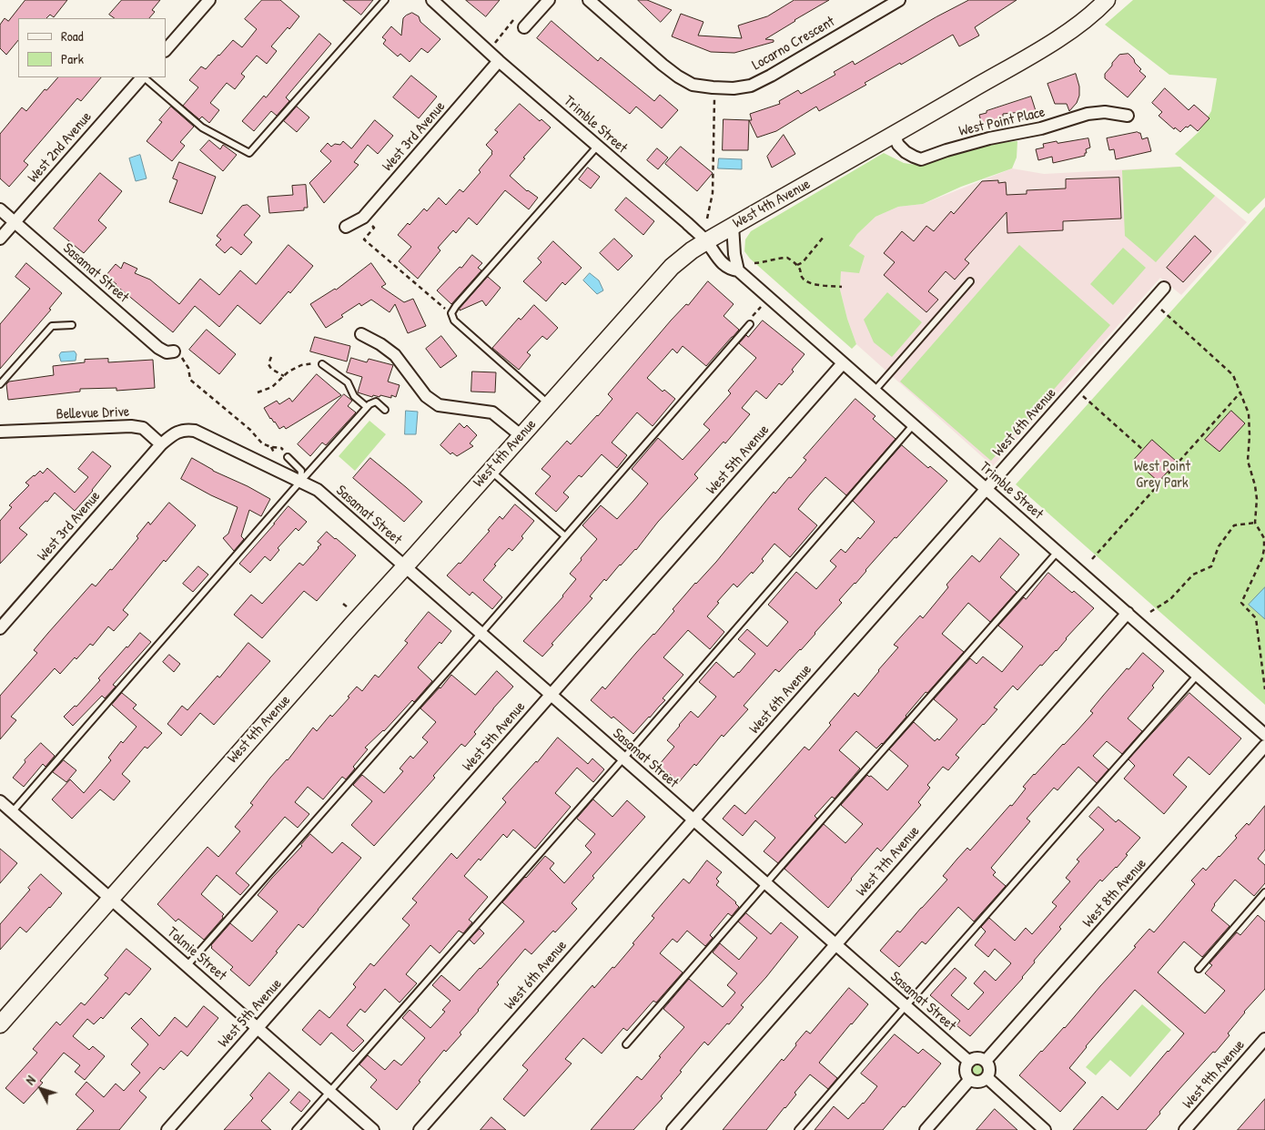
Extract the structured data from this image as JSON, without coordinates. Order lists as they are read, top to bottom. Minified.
{"streets":{"main road":["West 4th Avenue"],"street":["Locarno Crescent","West Point Place","Trimble Street","West 3rd Avenue","West 2nd Avenue","Sasamat Street","Bellevue Drive","West 6th Avenue","West 5th Avenue","West 7th Avenue","West 8th Avenue","Tolmie Street","West 9th Avenue"]},"crossings":[["West Point Place","West 4th Avenue"],["Trimble Street","West 3rd Avenue"],["Trimble Street","West 4th Avenue"],["Trimble Street","West 6th Avenue"],["Trimble Street","West 5th Avenue"],["Trimble Street","West 7th Avenue"],["West 3rd Avenue","Bellevue Drive"],["West 2nd Avenue","Sasamat Street"],["West 4th Avenue","Sasamat Street"],["West 4th Avenue","Tolmie Street"],["Sasamat Street","West 6th Avenue"],["Sasamat Street","West 5th Avenue"],["Sasamat Street","West 7th Avenue"],["Sasamat Street","West 8th Avenue"],["West 5th Avenue","Tolmie Street"]],"parks":["West Point Grey Park"],"legend":["Road","Park"],"north":"top left"}
